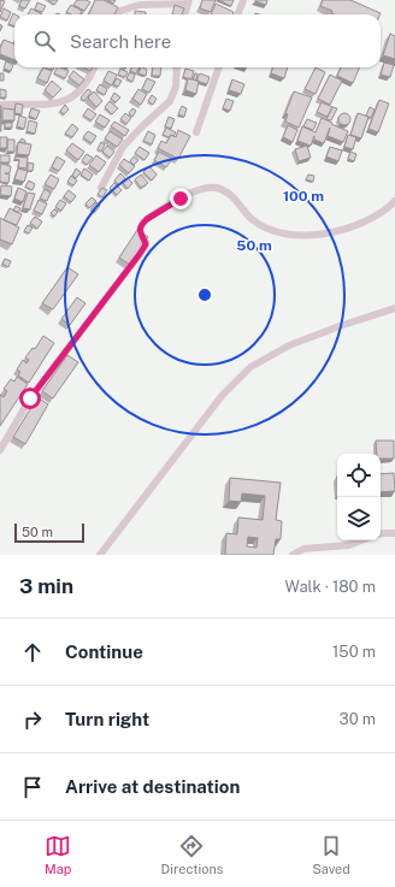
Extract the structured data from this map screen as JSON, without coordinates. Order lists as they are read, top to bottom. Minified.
{"scale_bar":"50 m","page":{"search":"Search here","scale":"50 m","heading":["3 min","Walk · 180 m"],"list":[["Continue","150 m"],["Turn right","30 m"],"Arrive at destination"],"nav":["Map","Directions","Saved"]},"rings":["100 m","50 m"]}
